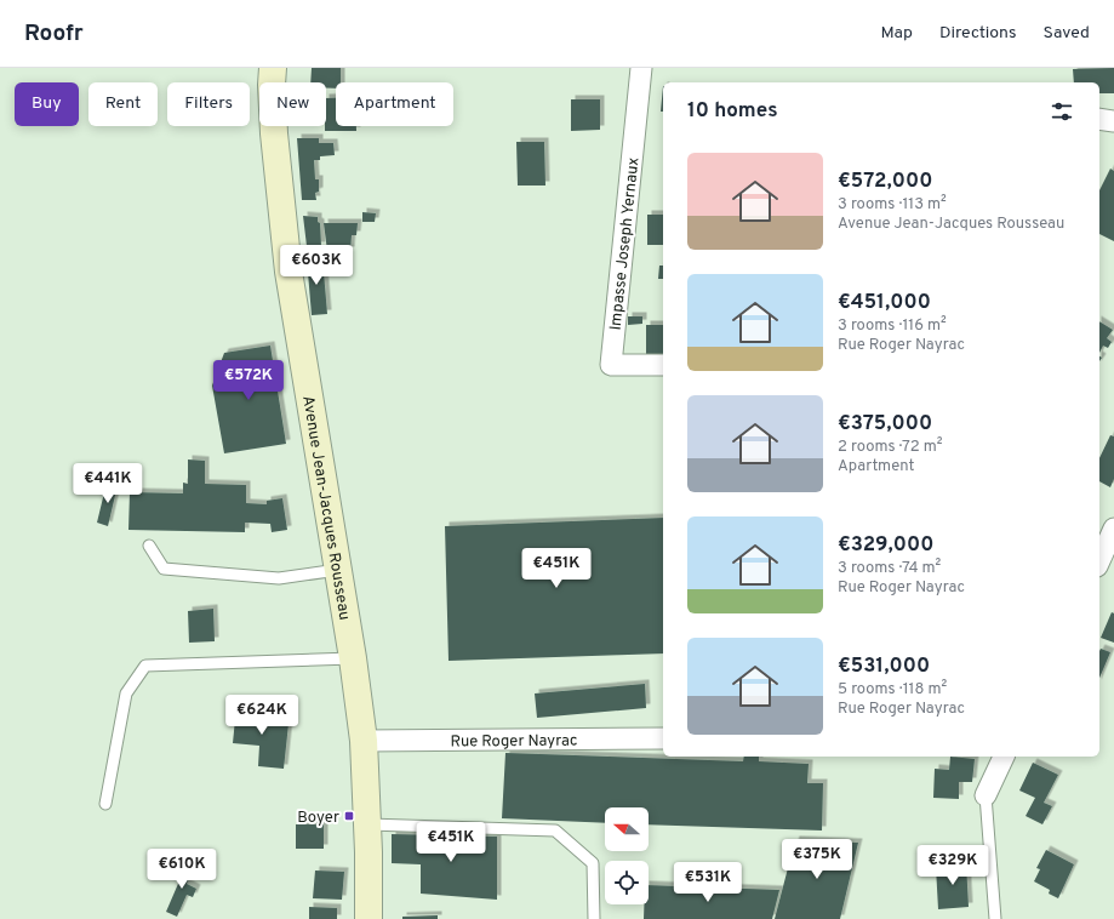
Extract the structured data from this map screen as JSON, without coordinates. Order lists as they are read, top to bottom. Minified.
{"streets":{"main road":["Avenue Jean-Jacques Rousseau"],"street":["Impasse Joseph Yernaux","Rue Roger Nayrac"]},"crossings":[["Avenue Jean-Jacques Rousseau","Rue Roger Nayrac"]],"places":{"transit":["Boyer"]},"north":"left","page":{"header":"Roofr","nav":["Map","Directions","Saved"],"chip":["Buy","Rent","Filters","New","Apartment"],"heading":"10 homes","list":[{"name":"€572,000","note":"3 rooms · 113 m² · Avenue Jean-Jacques Rousseau"},{"name":"€451,000","note":"3 rooms · 116 m² · Rue Roger Nayrac"},{"name":"€375,000","note":"2 rooms · 72 m² · Apartment"},{"name":"€329,000","note":"3 rooms · 74 m² · Rue Roger Nayrac"},{"name":"€531,000","note":"5 rooms · 118 m² · Rue Roger Nayrac"}],"price":["€603K","€572K","€441K","€451K","€624K","€451K","€375K","€329K","€610K","€531K"]}}
